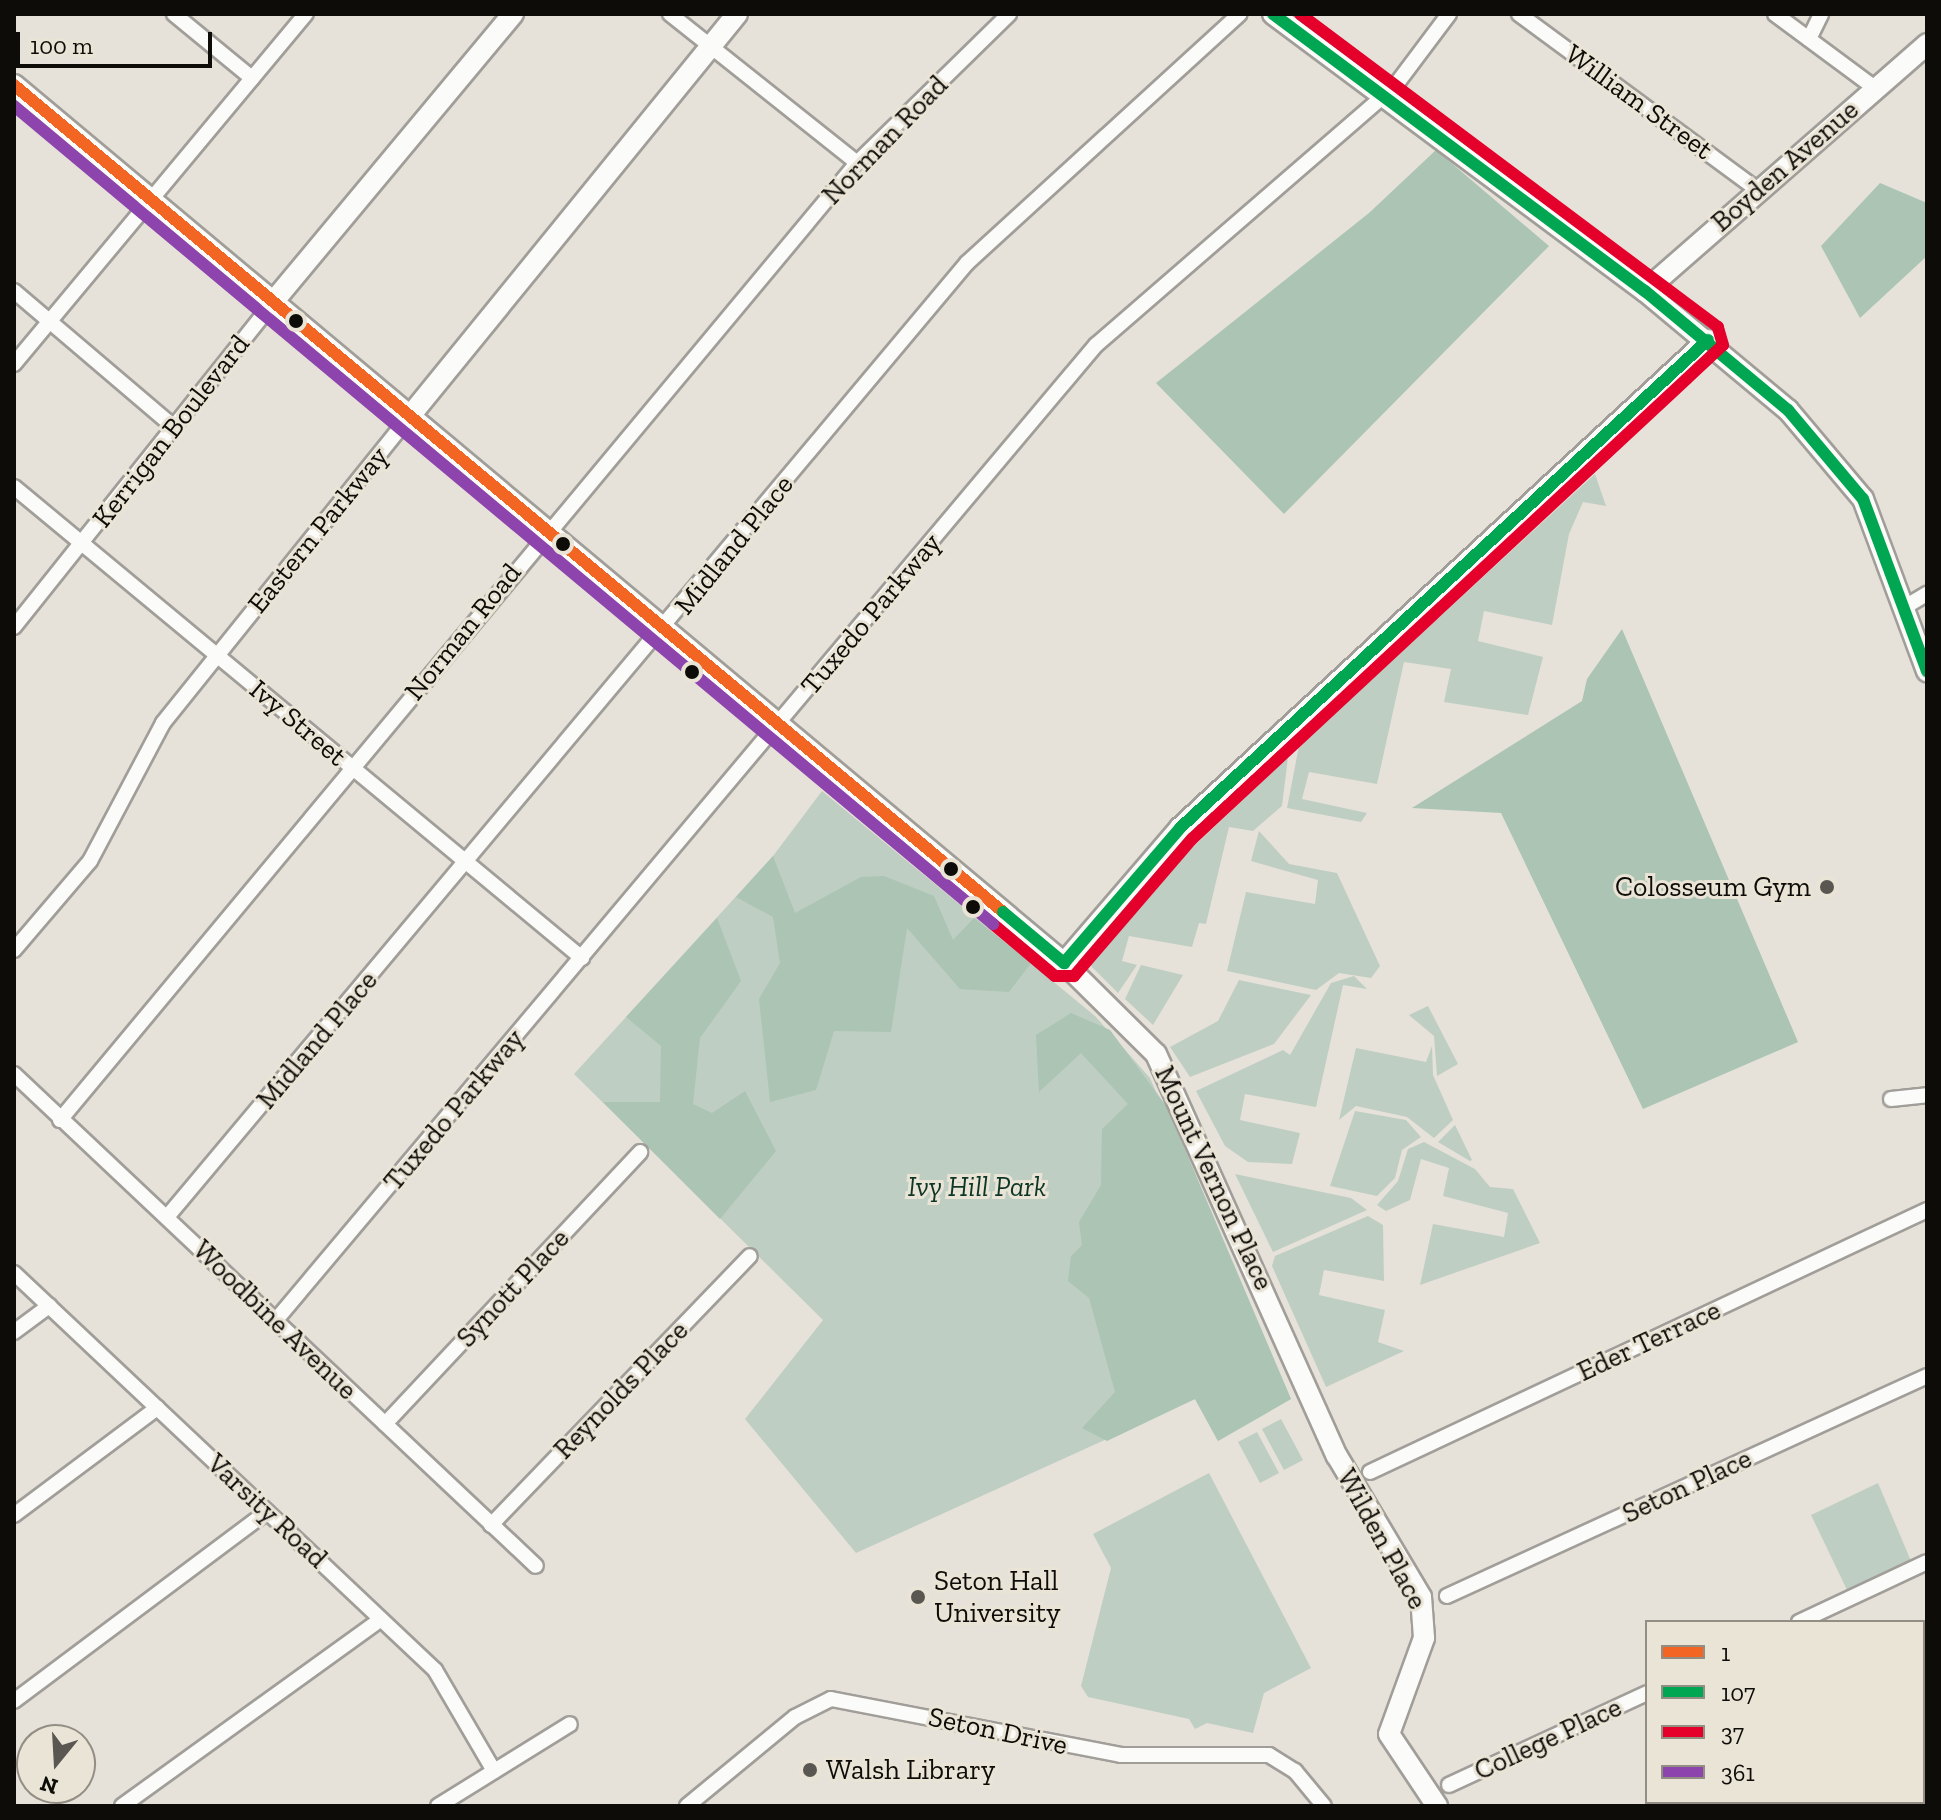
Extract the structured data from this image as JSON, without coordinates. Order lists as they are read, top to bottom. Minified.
{"streets":{"street":["William Street","Norman Road","Boyden Avenue","Kerrigan Boulevard","Eastern Parkway","Midland Place","Tuxedo Parkway","Ivy Street","Mount Vernon Place","Synott Place","Woodbine Avenue","Eder Terrace","Reynolds Place","Seton Place","Varsity Road","Wilden Place","Seton Drive","College Place"]},"crossings":[["William Street","Boyden Avenue"],["Norman Road","Ivy Street"],["Norman Road","Mount Vernon Place"],["Norman Road","Woodbine Avenue"],["Kerrigan Boulevard","Ivy Street"],["Kerrigan Boulevard","Mount Vernon Place"],["Eastern Parkway","Ivy Street"],["Eastern Parkway","Mount Vernon Place"],["Midland Place","Ivy Street"],["Midland Place","Mount Vernon Place"],["Midland Place","Woodbine Avenue"],["Tuxedo Parkway","Ivy Street"],["Tuxedo Parkway","Mount Vernon Place"],["Tuxedo Parkway","Woodbine Avenue"],["Mount Vernon Place","Wilden Place"],["Synott Place","Woodbine Avenue"],["Woodbine Avenue","Reynolds Place"]],"parks":["Ivy Hill Park"],"places":["Colosseum Gym","Seton Hall University","Walsh Library"],"lines":["transit line 107","transit line 37","transit line 1","transit line 361"],"legend":["1","107","37","361"],"scale_bar":"100 m","north":"bottom"}
